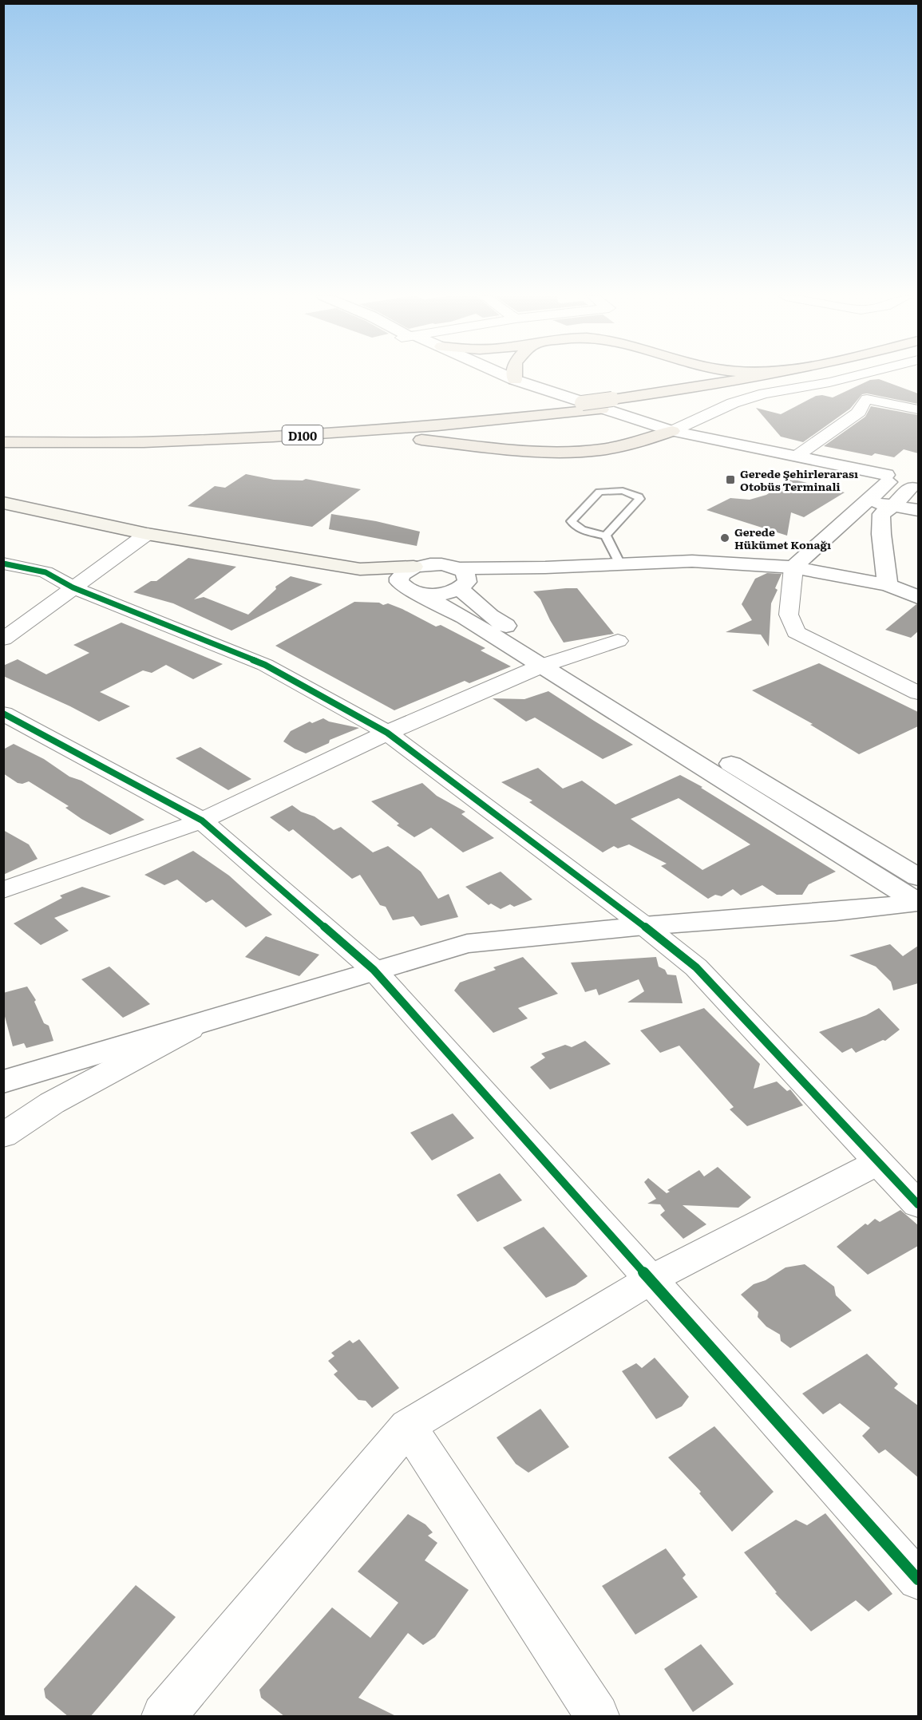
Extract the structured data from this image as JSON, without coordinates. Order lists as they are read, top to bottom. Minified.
{"streets":{"highway":["D100"]},"places":{"transit":["Gerede Şehirlerarası Otobüs Terminali"],"other":["Gerede Hükümet Konağı"]}}
